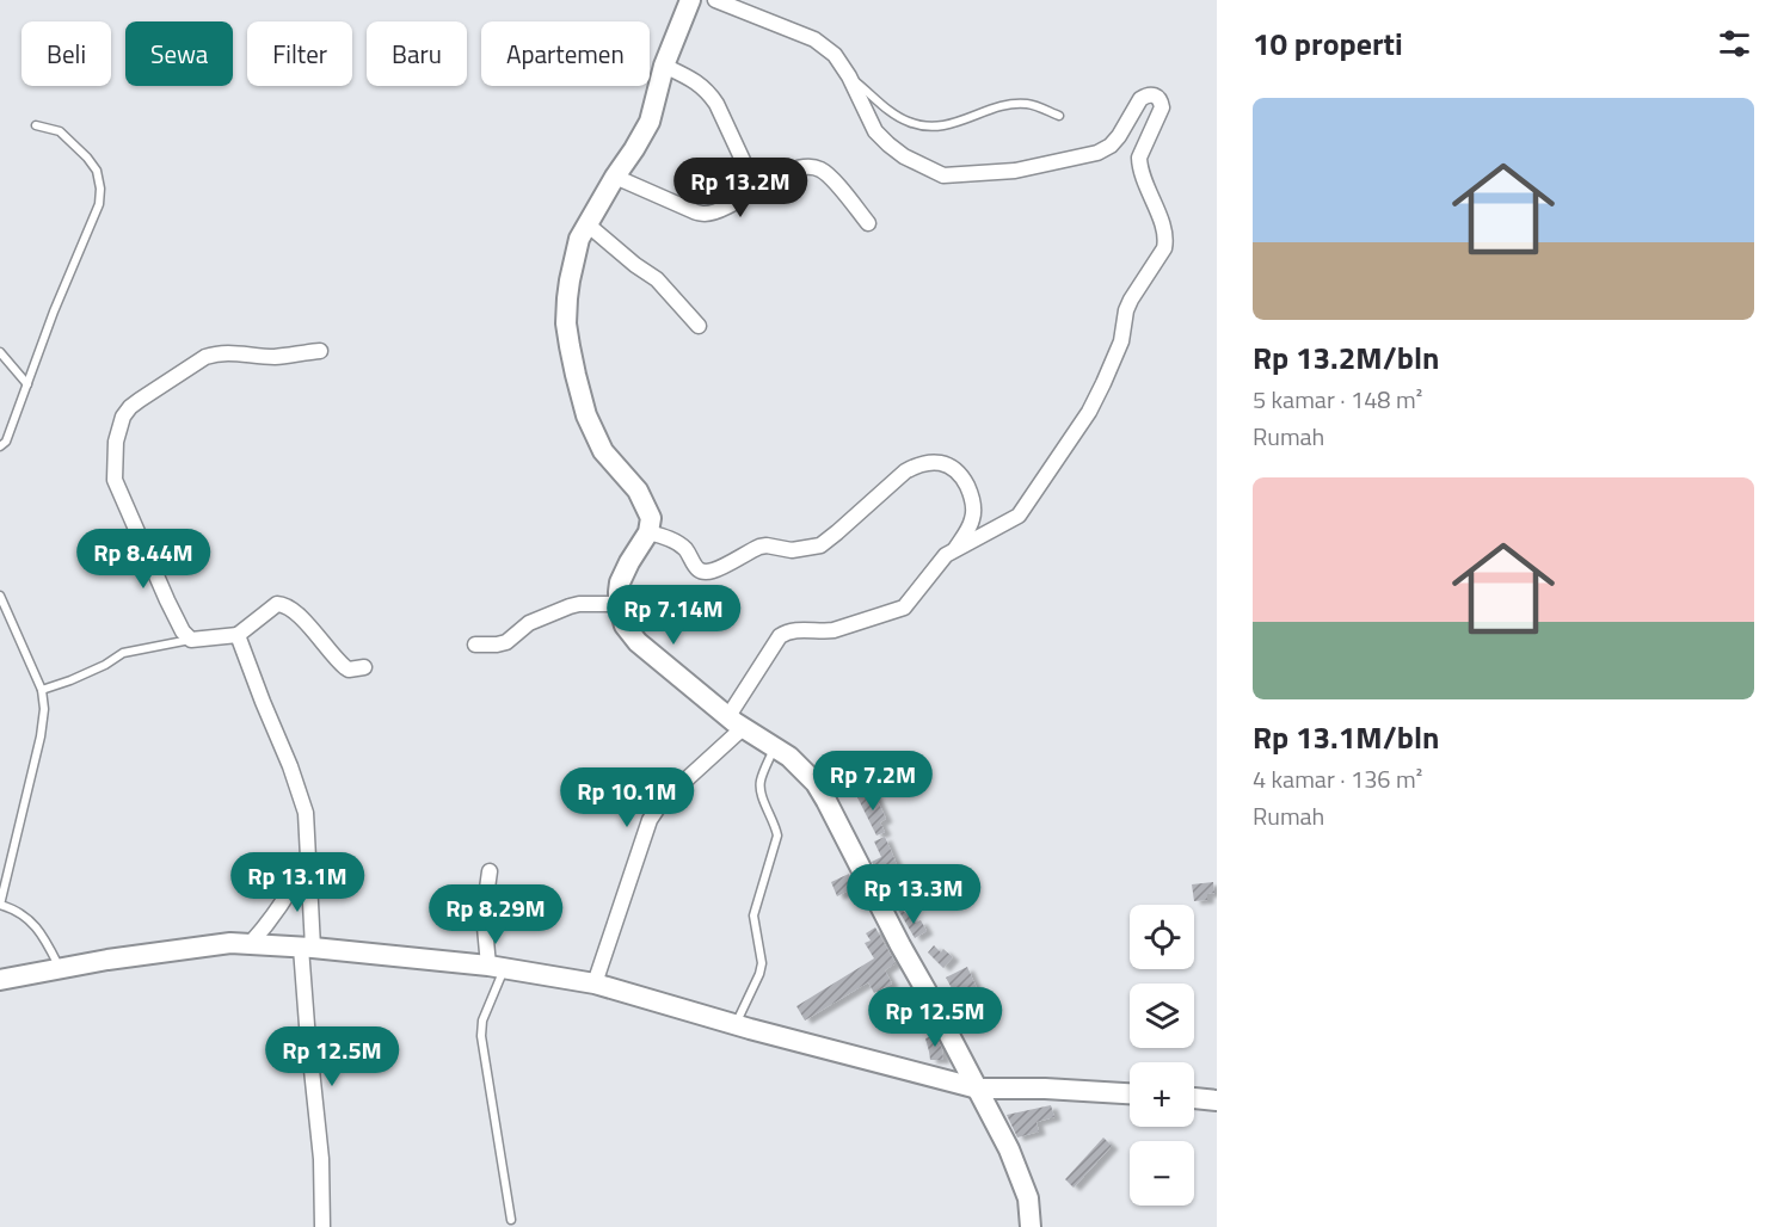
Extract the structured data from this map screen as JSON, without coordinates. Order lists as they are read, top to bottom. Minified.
{"page":{"heading":"10 properti","chip":["Beli","Sewa","Filter","Baru","Apartemen"],"list":[{"name":"Rp 13.2M/bln","note":"5 kamar · 148 m² · Rumah"},{"name":"Rp 13.1M/bln","note":"4 kamar · 136 m² · Rumah"}],"price":["Rp 13.2M","Rp 8.44M","Rp 7.14M","Rp 7.2M","Rp 10.1M","Rp 13.1M","Rp 13.3M","Rp 8.29M","Rp 12.5M","Rp 12.5M"],"map_buttons":["+","−"]}}
